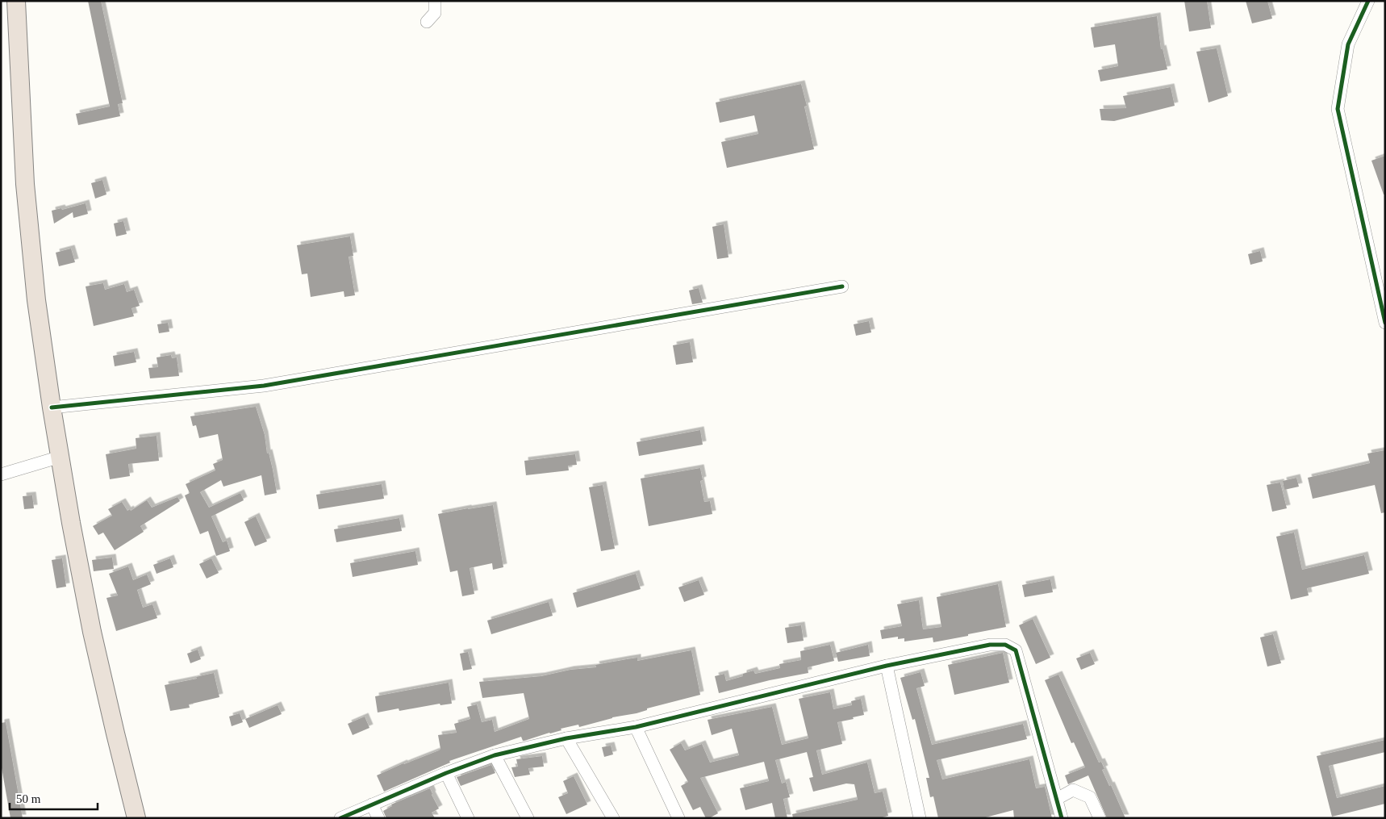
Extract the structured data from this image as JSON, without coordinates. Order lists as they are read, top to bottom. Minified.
{"scale_bar":"50 m"}
